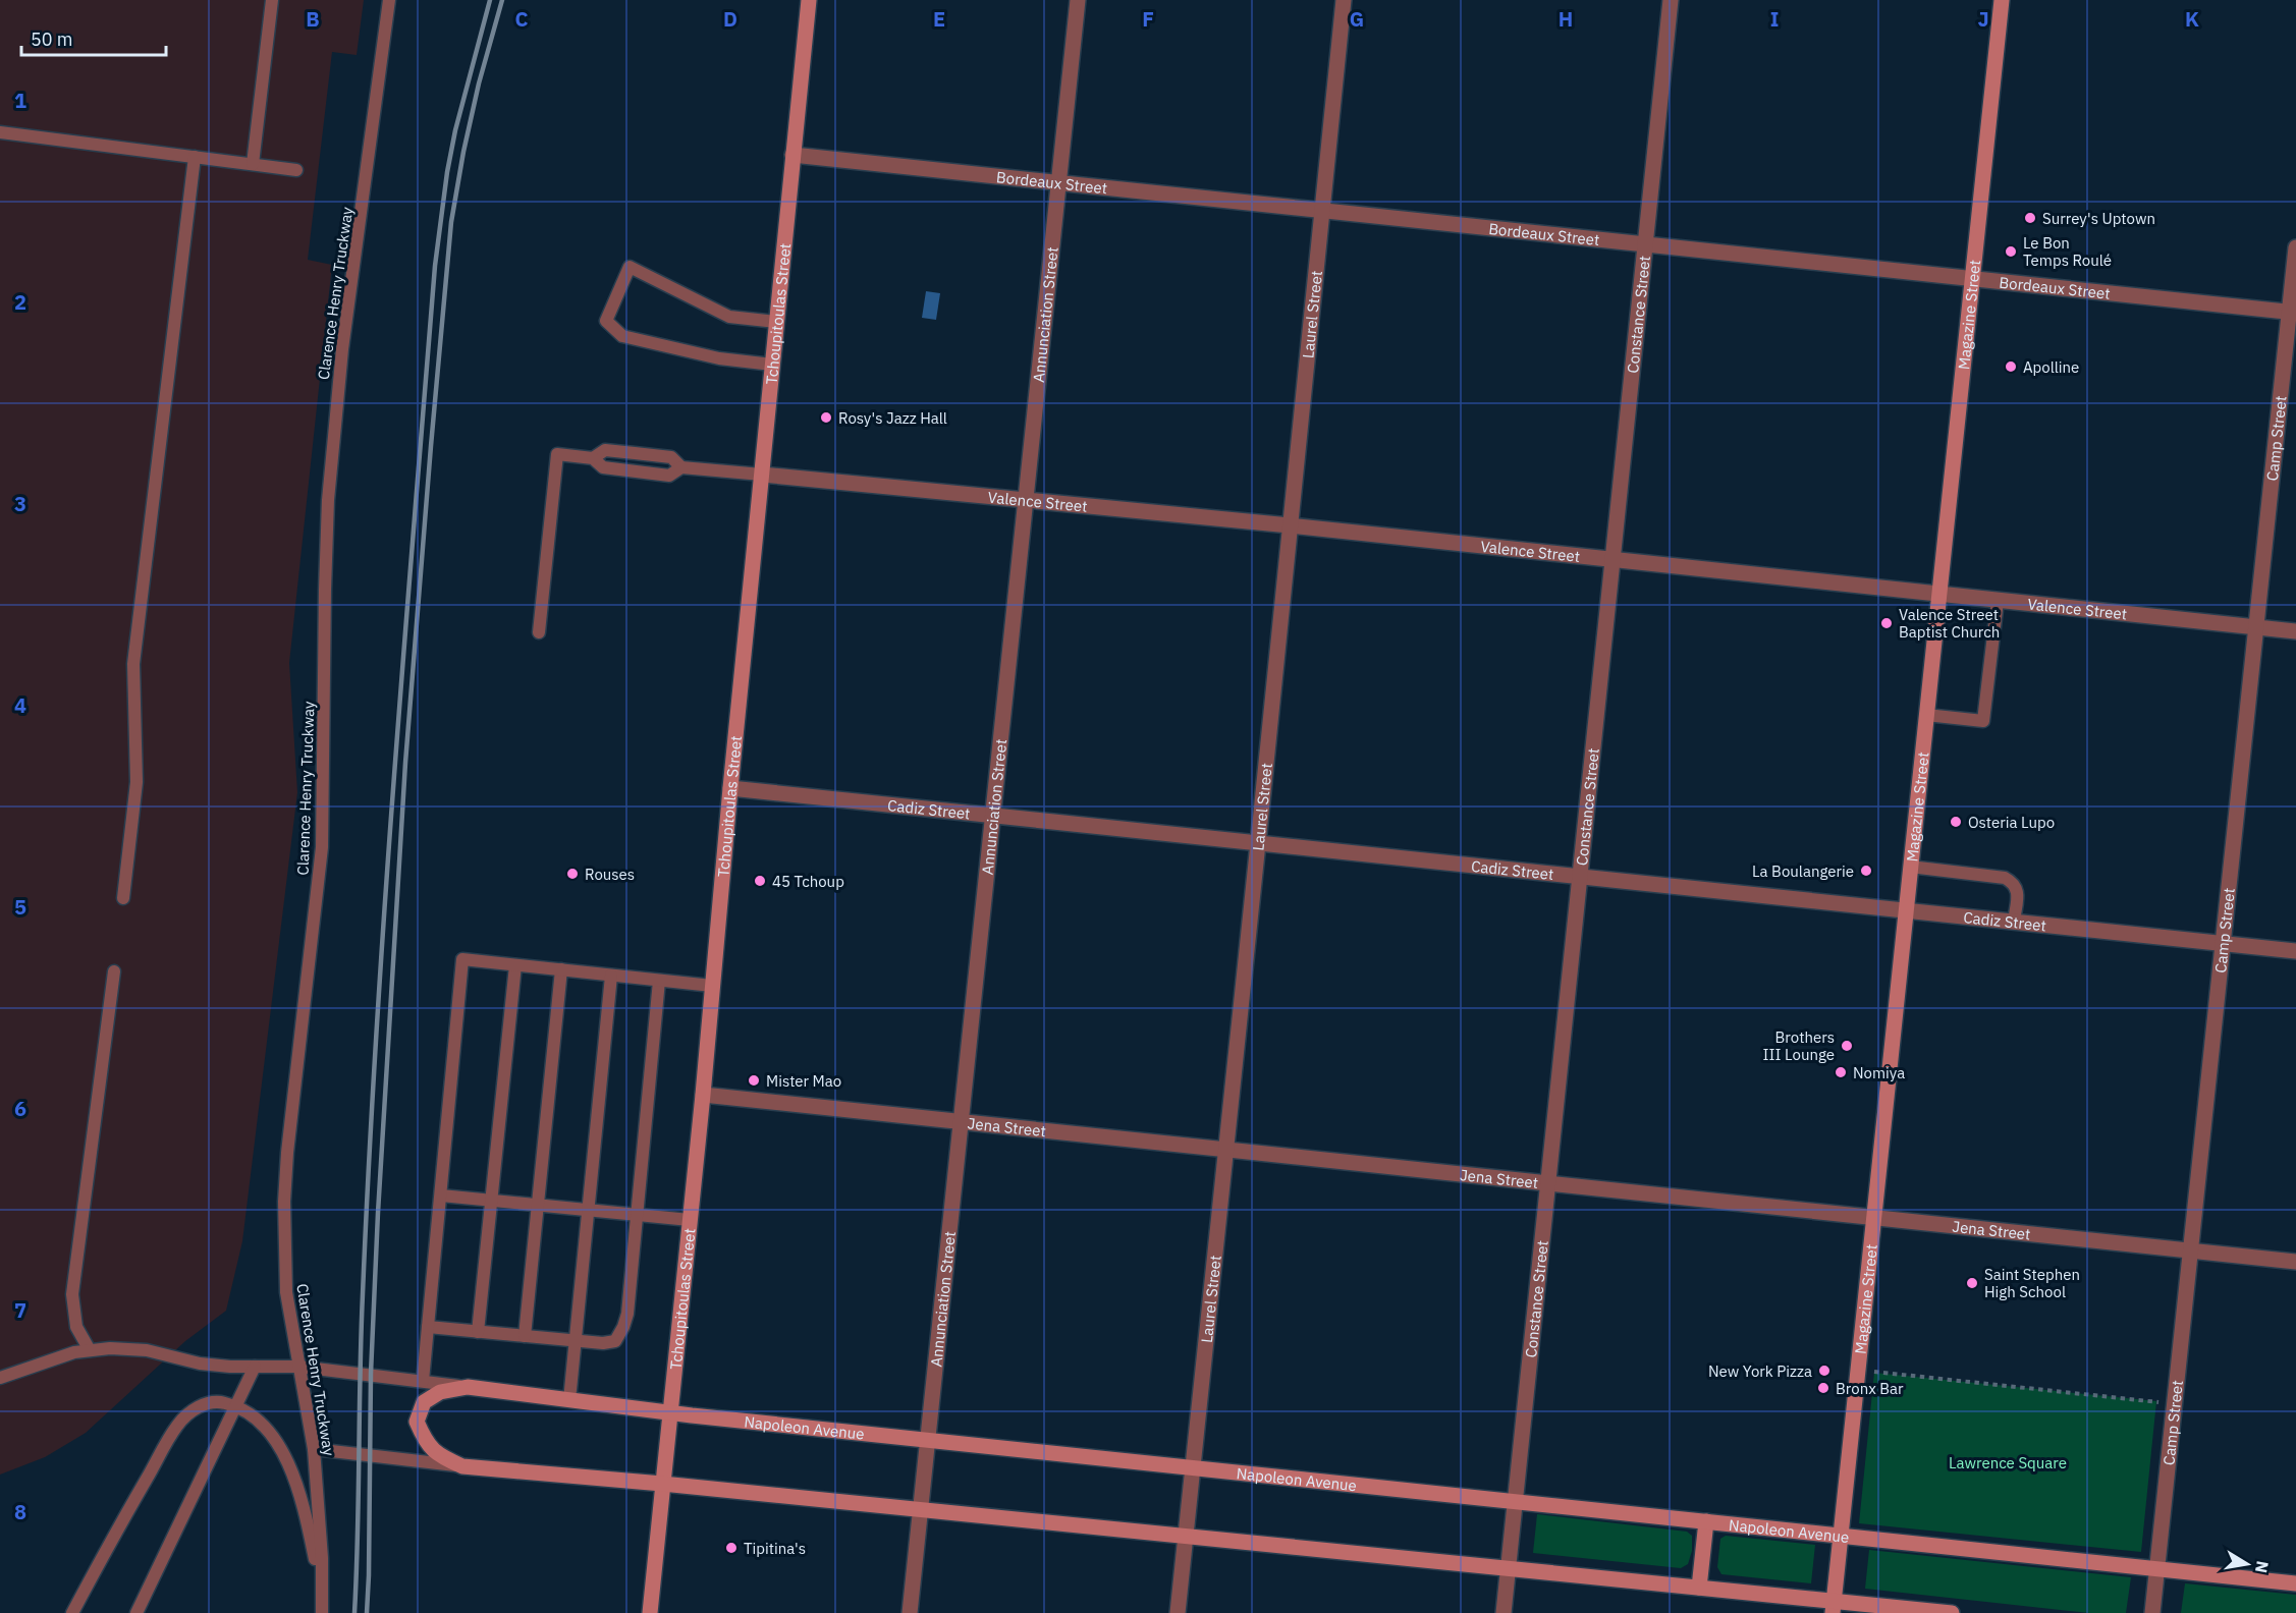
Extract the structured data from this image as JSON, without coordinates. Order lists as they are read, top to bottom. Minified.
{"streets":{"street":["Bordeaux Street","Tchoupitoulas Street","Annunciation Street","Laurel Street","Constance Street","Magazine Street","Camp Street","Valence Street","Cadiz Street","Jena Street","Napoleon Avenue"],"lane":["Clarence Henry Truckway"]},"crossings":[["Bordeaux Street","Tchoupitoulas Street"],["Bordeaux Street","Annunciation Street"],["Bordeaux Street","Laurel Street"],["Bordeaux Street","Constance Street"],["Bordeaux Street","Magazine Street"],["Bordeaux Street","Camp Street"],["Clarence Henry Truckway","Napoleon Avenue"],["Tchoupitoulas Street","Valence Street"],["Tchoupitoulas Street","Cadiz Street"],["Tchoupitoulas Street","Jena Street"],["Tchoupitoulas Street","Napoleon Avenue"],["Annunciation Street","Valence Street"],["Annunciation Street","Cadiz Street"],["Annunciation Street","Jena Street"],["Annunciation Street","Napoleon Avenue"],["Laurel Street","Valence Street"],["Laurel Street","Cadiz Street"],["Laurel Street","Jena Street"],["Laurel Street","Napoleon Avenue"],["Constance Street","Valence Street"],["Constance Street","Cadiz Street"],["Constance Street","Jena Street"],["Constance Street","Napoleon Avenue"],["Magazine Street","Valence Street"],["Magazine Street","Cadiz Street"],["Magazine Street","Jena Street"],["Magazine Street","Napoleon Avenue"],["Camp Street","Valence Street"],["Camp Street","Cadiz Street"],["Camp Street","Jena Street"],["Camp Street","Napoleon Avenue"]],"parks":["Lawrence Square"],"places":["Surrey's Uptown","Le Bon Temps Roulé","Apolline","Rosy's Jazz Hall","Valence Street Baptist Church","Osteria Lupo","La Boulangerie","Rouses","45 Tchoup","Brothers III Lounge","Nomiya","Mister Mao","Saint Stephen High School","New York Pizza","Bronx Bar","Tipitina's"],"scale_bar":"50 m","north":"right","grid":{"columns":["B","C","D","E","F","G","H","I","J","K"],"rows":["1","2","3","4","5","6","7","8"]}}
